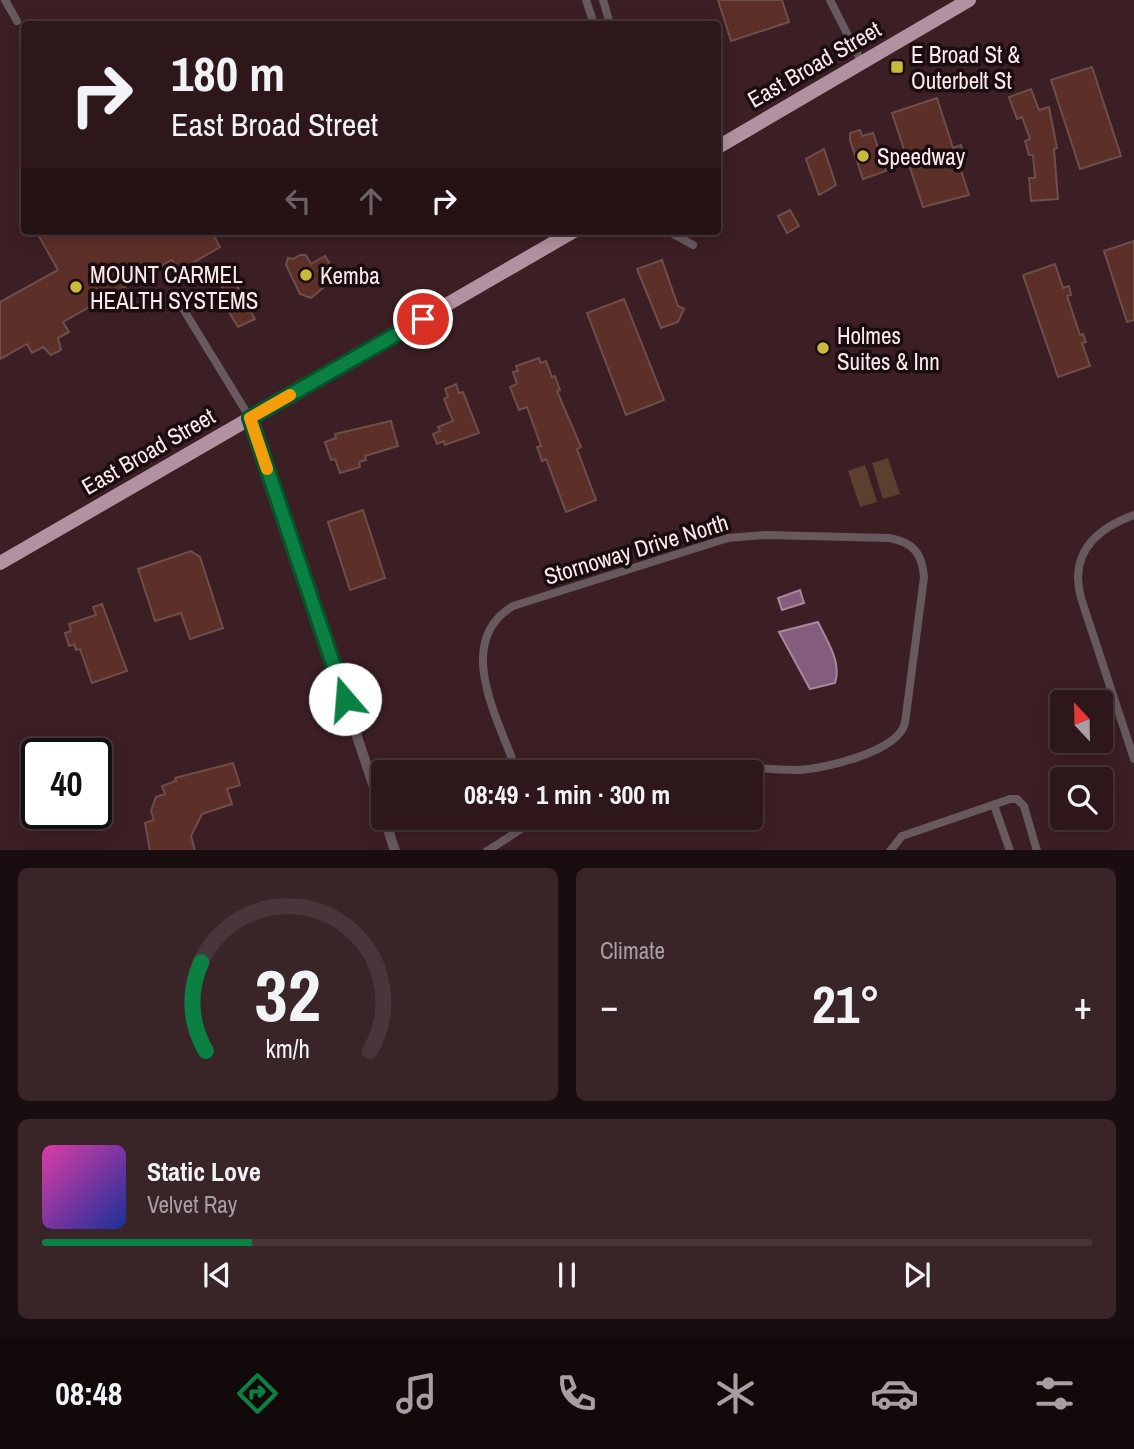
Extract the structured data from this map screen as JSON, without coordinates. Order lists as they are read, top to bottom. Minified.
{"streets":{"highway":["East Broad Street"],"street":["Stornoway Drive North"]},"places":{"transit":["E Broad St & Outerbelt St"],"other":["Speedway","Kemba","MOUNT CARMEL HEALTH SYSTEMS","Holmes Suites & Inn"]},"north":"top","page":{"turn":["180 m","East Broad Street"],"limit":"40","trip":"08:49 · 1 min · 300 m","tile":"Climate","heat":["−","21°","+"],"song":["Static Love","Velvet Ray"],"tabs":"08:48","gauge":["32","km/h"]}}
